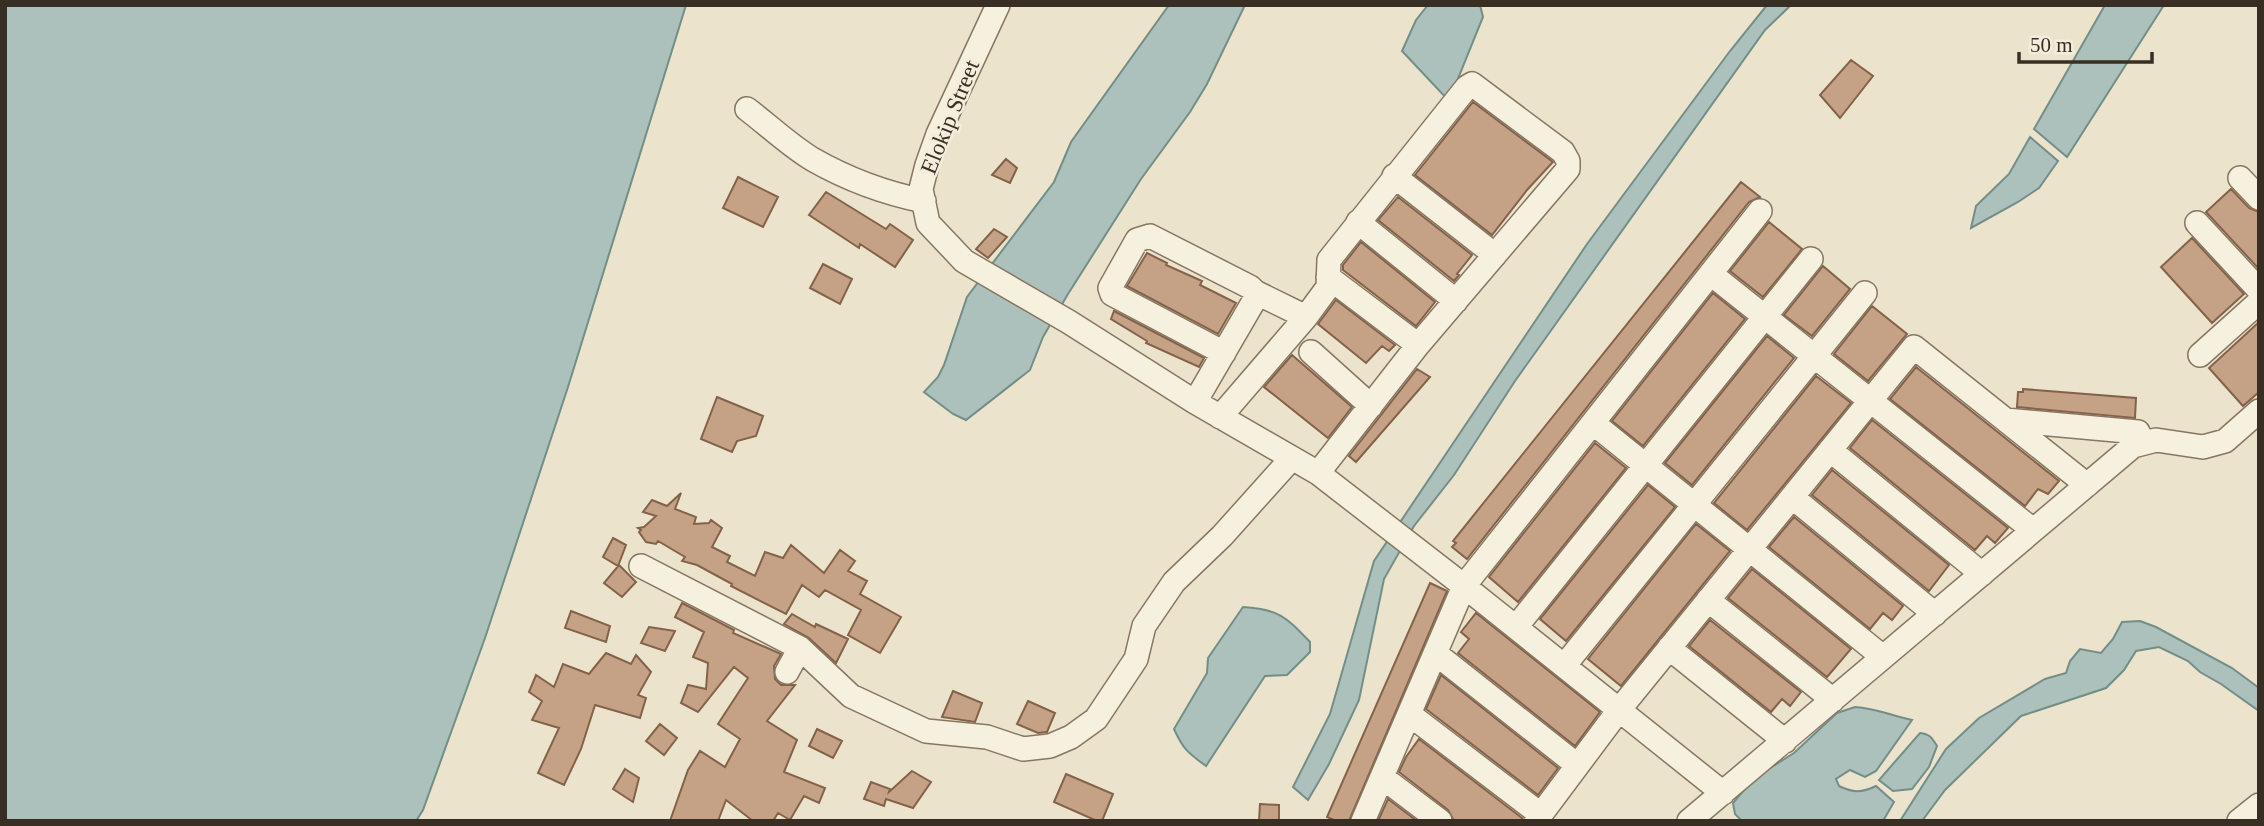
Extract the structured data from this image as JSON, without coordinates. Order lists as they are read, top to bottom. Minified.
{"streets":{"street":["Elokip Street"]},"scale_bar":"50 m"}
